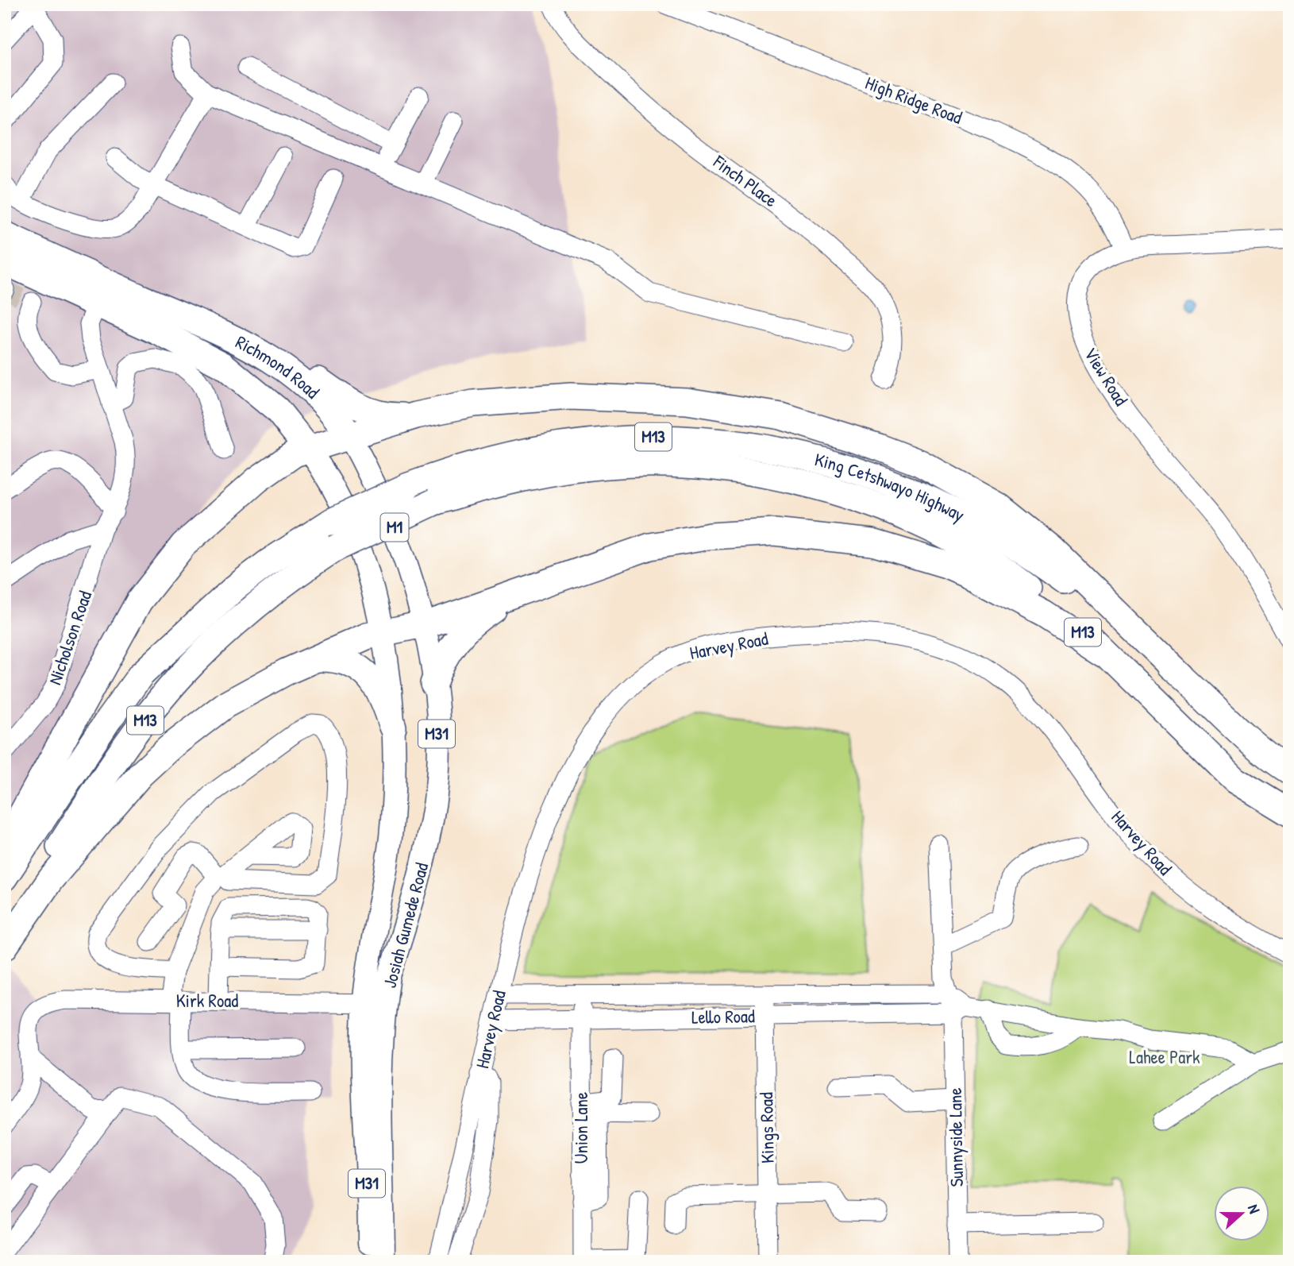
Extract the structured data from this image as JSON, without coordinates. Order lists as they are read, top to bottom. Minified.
{"streets":{"highway":["Richmond Road","M13","King Cetshwayo Highway","M1"],"main road":["M31","Josiah Gumede Road"],"street":["High Ridge Road","Finch Place","View Road","Nicholson Road","Harvey Road","Kirk Road","Lello Road","Union Lane","Kings Road","Sunnyside Lane"]},"crossings":[["High Ridge Road","View Road"],["Richmond Road","Nicholson Road"],["Richmond Road","Josiah Gumede Road"],["Harvey Road","Lello Road"],["Josiah Gumede Road","Kirk Road"],["Lello Road","Union Lane"],["Lello Road","Kings Road"],["Lello Road","Sunnyside Lane"]],"parks":["Lahee Park"],"north":"right"}
